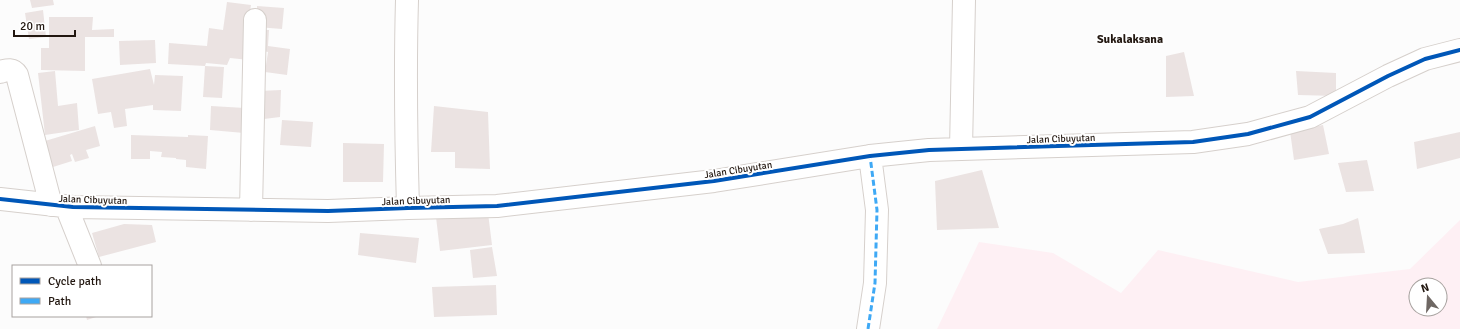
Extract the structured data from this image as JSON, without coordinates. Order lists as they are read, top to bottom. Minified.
{"streets":{"street":["Jalan Cibuyutan"]},"districts":["Sukalaksana"],"legend":["Cycle path","Path"],"scale_bar":"20 m","north":"top"}
